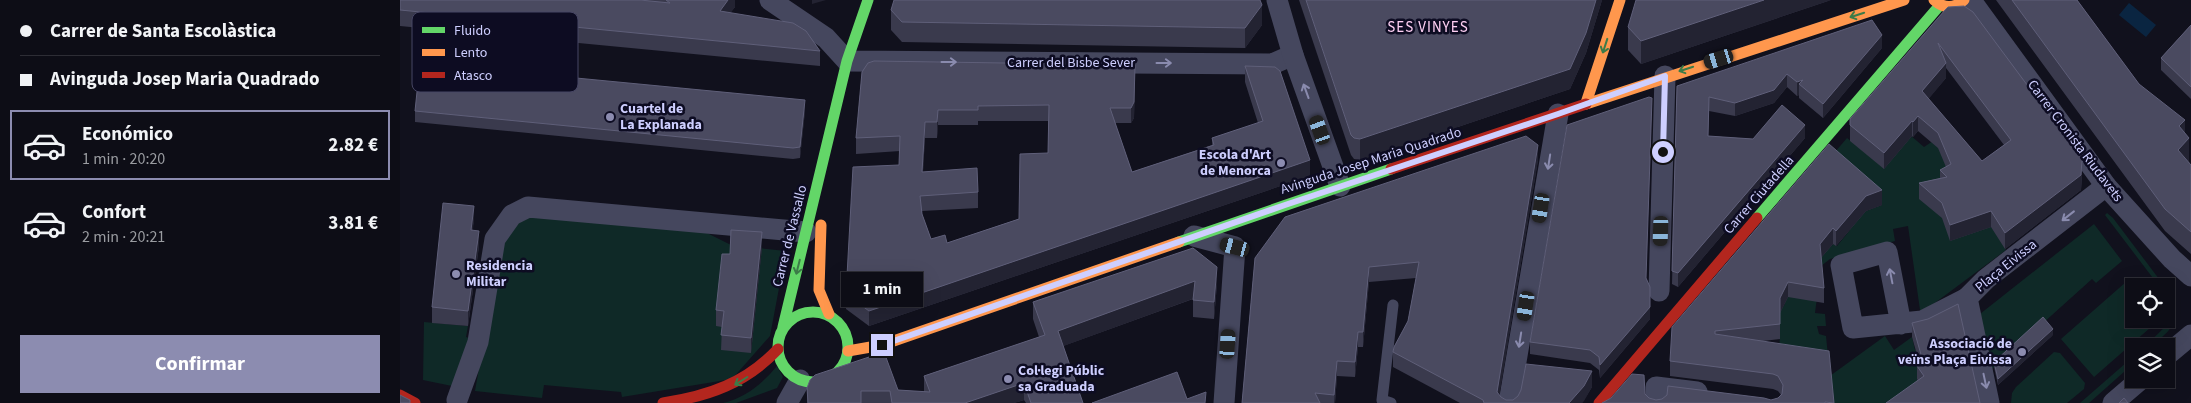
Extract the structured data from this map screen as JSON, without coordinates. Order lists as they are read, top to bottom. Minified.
{"streets":{"street":["Carrer del Bisbe Sever","Carrer Cronista Riudavets","Avinguda Josep Maria Quadrado","Carrer Ciutadella","Carrer de Vassallo","Plaça Eivissa"]},"crossings":[["Carrer del Bisbe Sever","Carrer de Vassallo"],["Carrer Cronista Riudavets","Plaça Eivissa"],["Avinguda Josep Maria Quadrado","Carrer de Vassallo"]],"one_way":["Carrer del Bisbe Sever","Plaça Eivissa"],"districts":["SES VINYES"],"places":["Cuartel de La Explanada","Escola d'Art de Menorca","Residencia Militar","Associació de veïns Plaça Eivissa","Col·legi Públic sa Graduada"],"legend":["Fluido","Lento","Atasco"],"page":{"banner":["Carrer de Santa Escolàstica","Avinguda Josep Maria Quadrado"],"list":[{"name":"Económico","note":"1 min · 20:20","value":"2.82 €"},{"name":"Confort","note":"2 min · 20:21","value":"3.81 €"}],"bubble":"1 min","buttons":"Confirmar"}}
